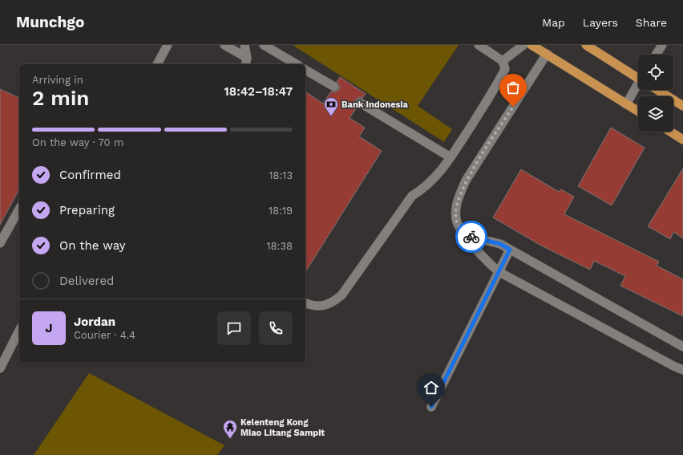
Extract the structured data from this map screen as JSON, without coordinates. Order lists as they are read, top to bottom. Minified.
{"places":{"bank":["Bank Indonesia"],"temple":["Kelenteng Kong Miao Litang Sampit"]},"page":{"header":"Munchgo","nav":["Map","Layers","Share"],"heading":["2 min","Arriving in","18:42–18:47"],"panel":["Jordan","Courier · 4.4"],"bar":"On the way · 70 m","list":[["Confirmed","18:13"],["Preparing","18:19"],["On the way","18:38"],"Delivered"],"round":"J"}}
